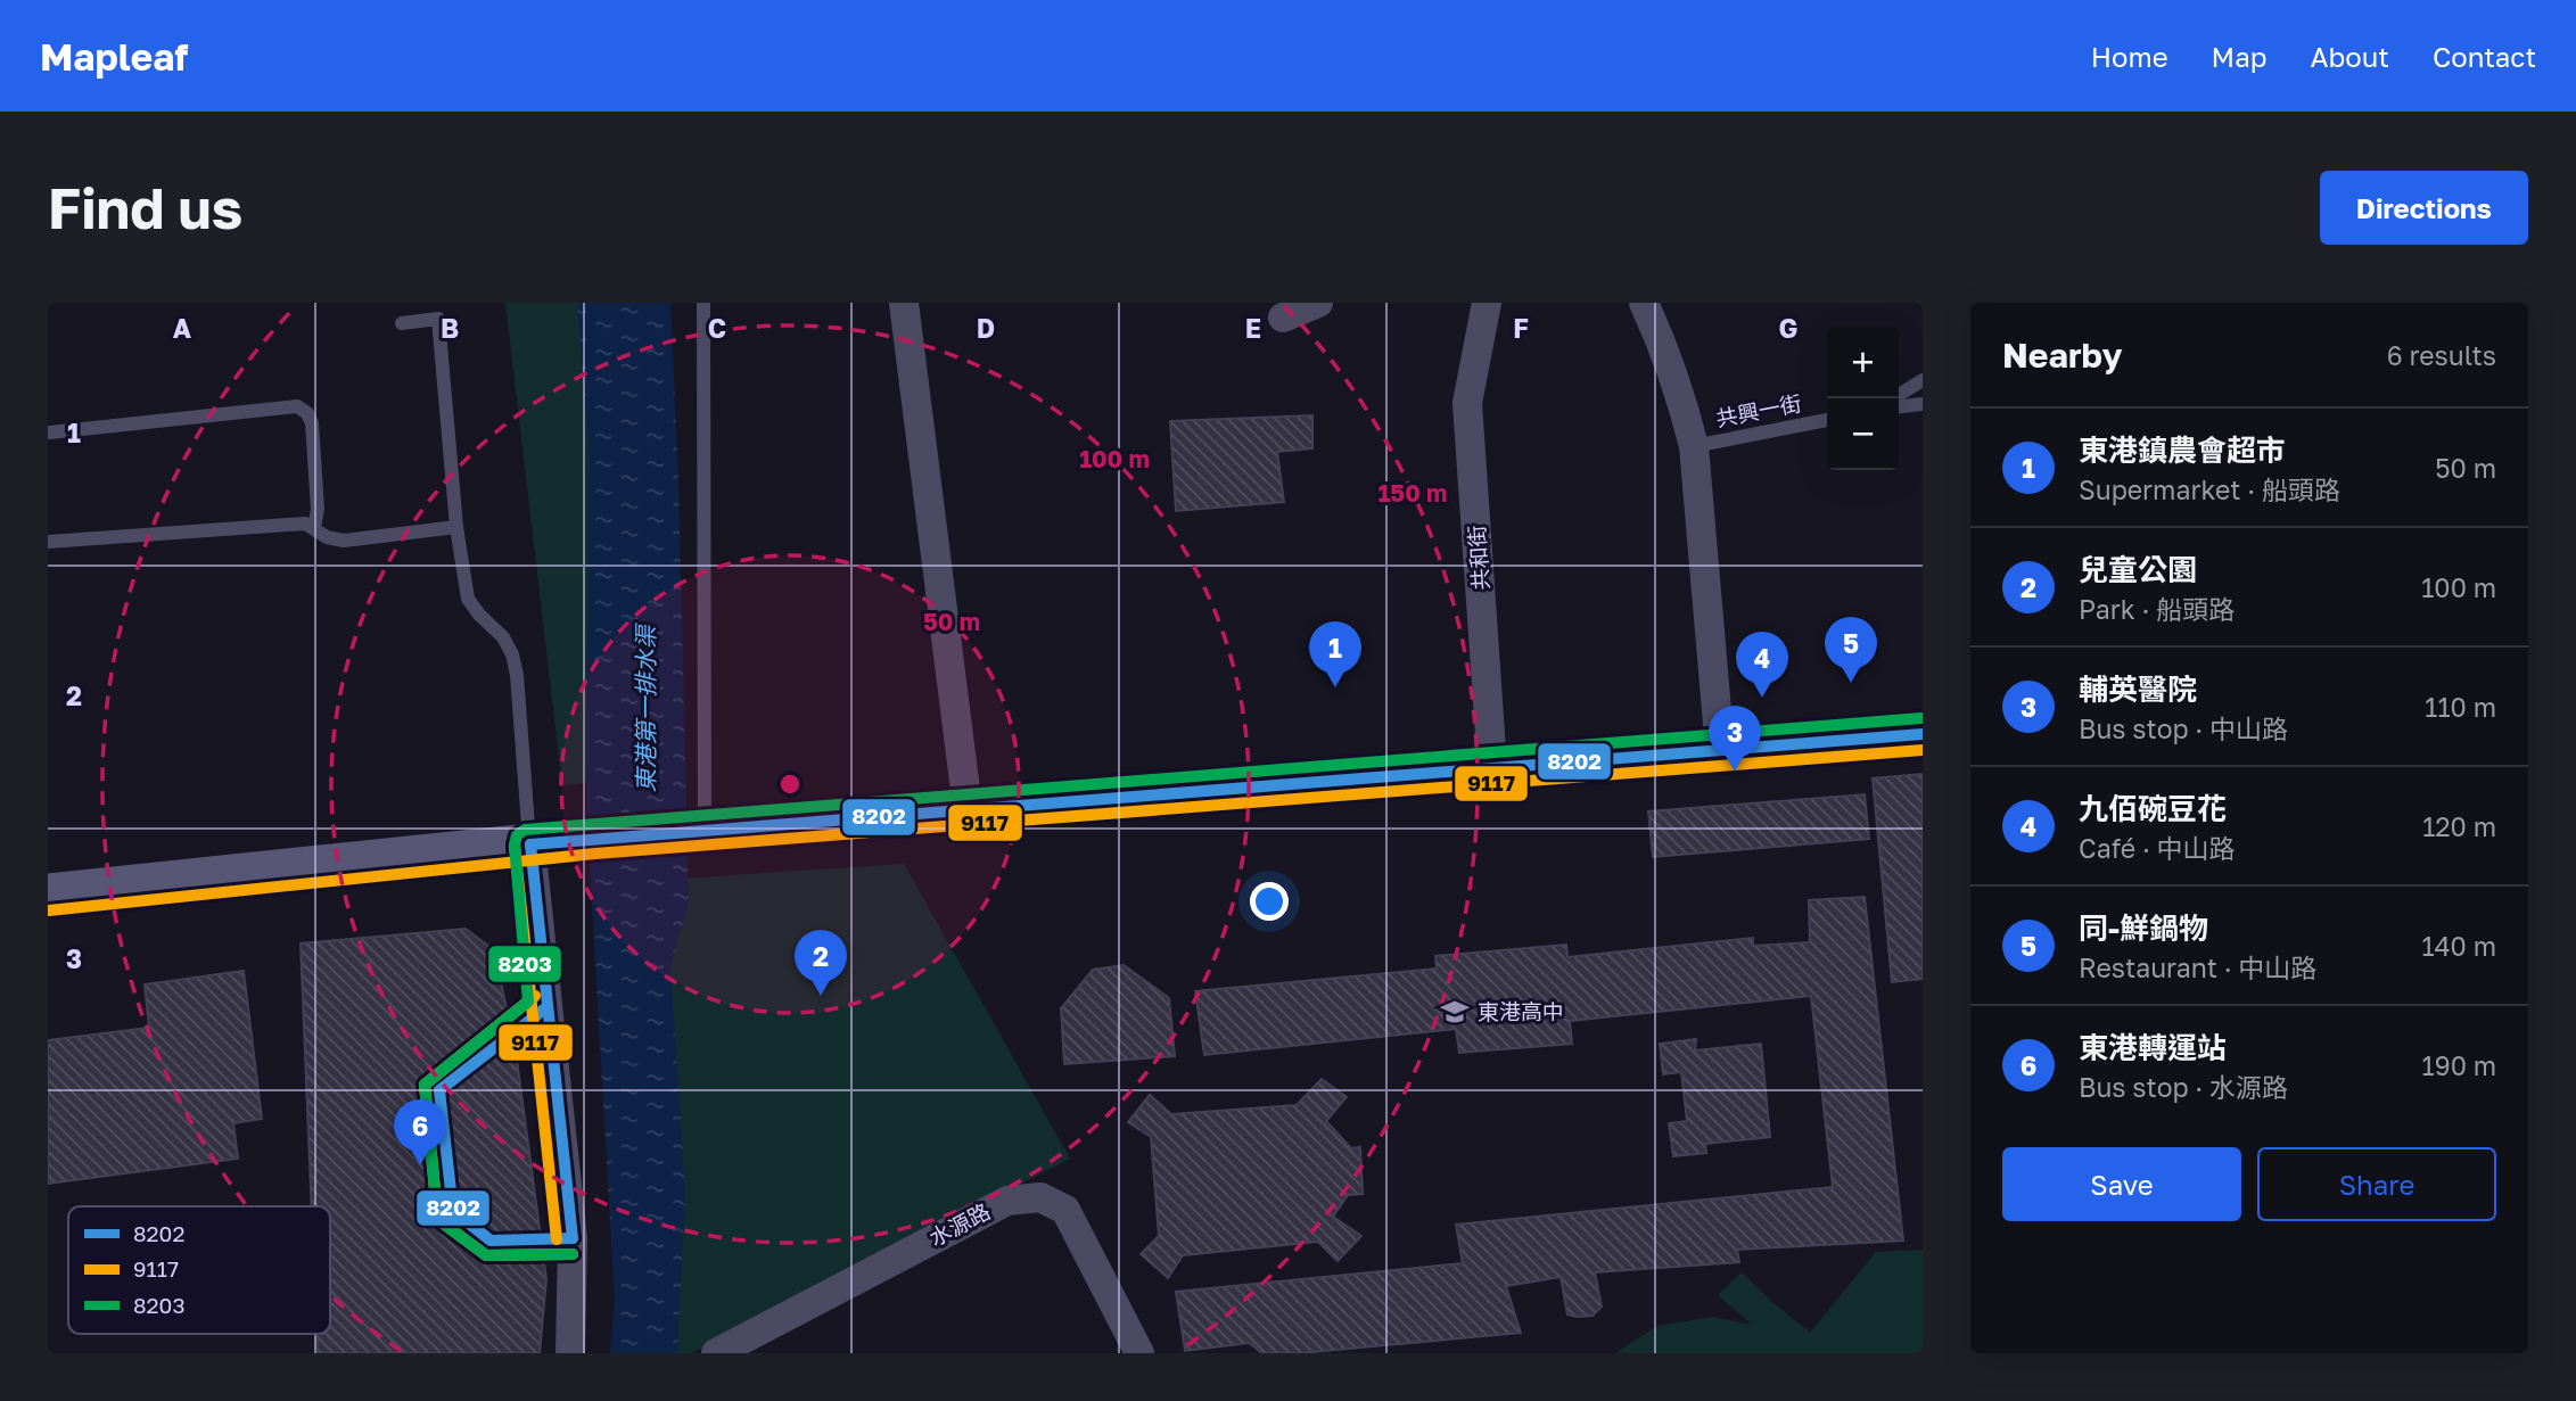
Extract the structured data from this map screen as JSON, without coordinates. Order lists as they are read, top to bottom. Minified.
{"streets":{"street":["共和街","水源路"],"lane":["共興一街"]},"water":["東港第一排水渠"],"places":{"school or university":["東港高中"]},"lines":["transit line 8203","transit line 8202","transit line 9117"],"legend":["8202","9117","8203"],"page":{"header":"Mapleaf","nav":["Home","Map","About","Contact"],"buttons":["Directions",["Save","Share"]],"title":"Find us","heading":["Nearby","6 results"],"map_buttons":["+","−"],"list":[{"mark":"1","name":"東港鎮農會超市","note":"Supermarket · 船頭路","value":"50 m"},{"mark":"2","name":"兒童公園","note":"Park · 船頭路","value":"100 m"},{"mark":"3","name":"輔英醫院","note":"Bus stop · 中山路","value":"110 m"},{"mark":"4","name":"九佰碗豆花","note":"Café · 中山路","value":"120 m"},{"mark":"5","name":"同-鮮鍋物","note":"Restaurant · 中山路","value":"140 m"},{"mark":"6","name":"東港轉運站","note":"Bus stop · 水源路","value":"190 m"}],"pins":["5","1","4","3","2","6"]},"grid":{"columns":["A","B","C","D","E","F","G"],"rows":["1","2","3"]},"rings":["100 m","150 m","50 m"]}
